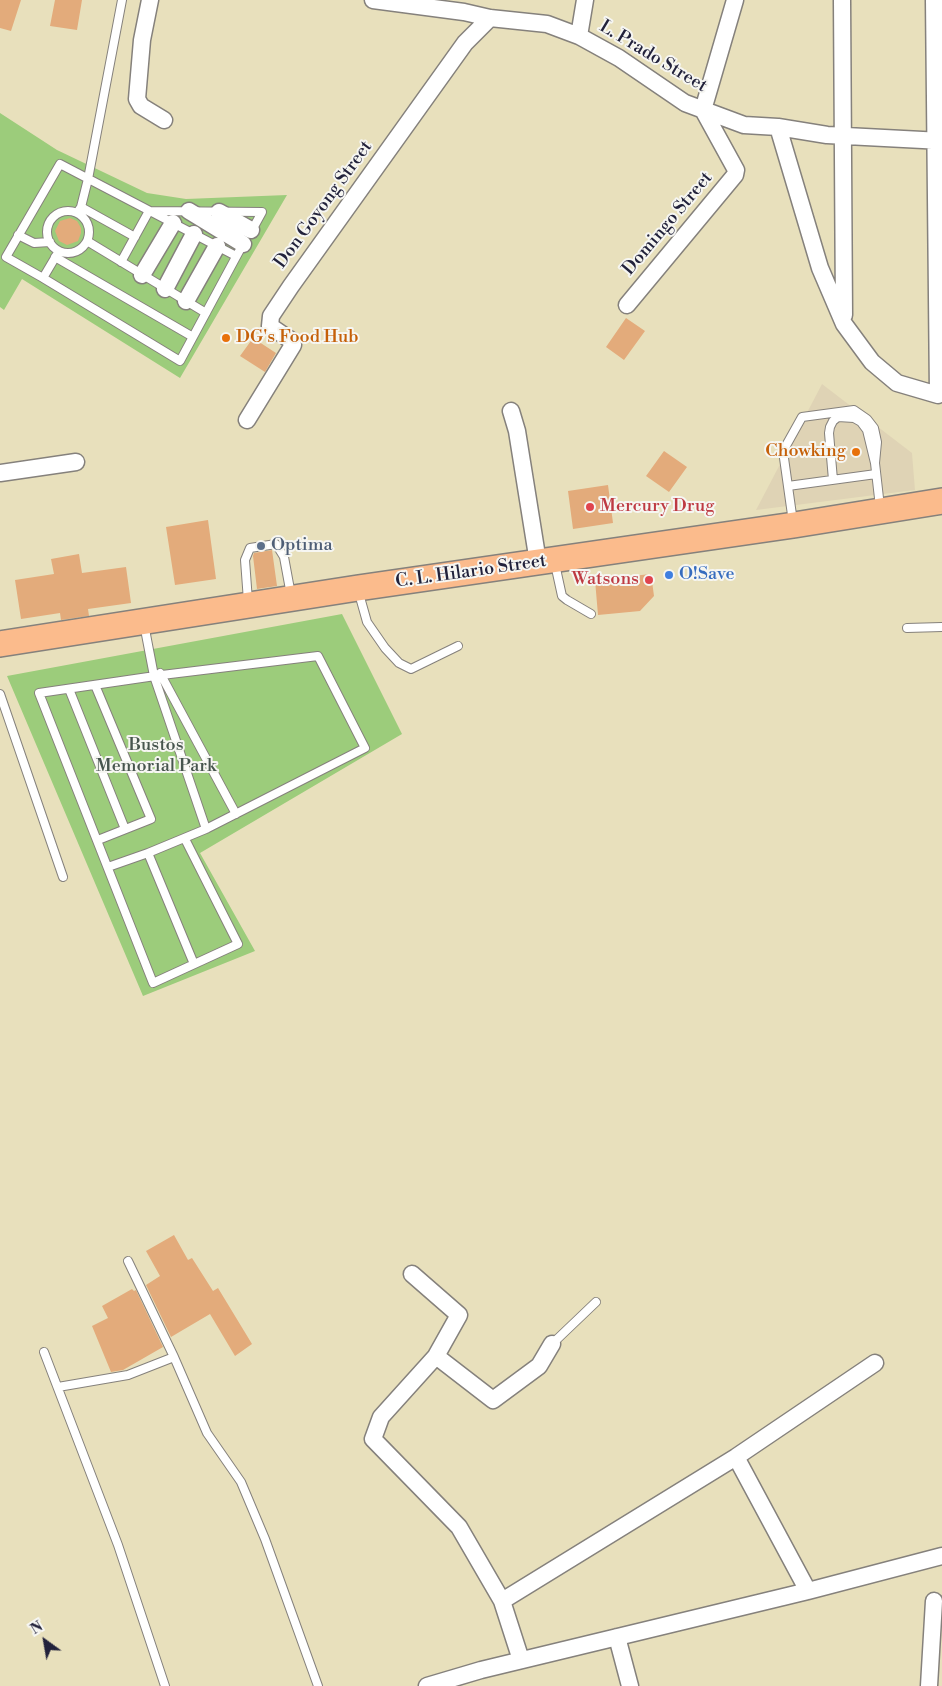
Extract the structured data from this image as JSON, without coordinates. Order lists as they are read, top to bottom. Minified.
{"streets":{"main road":["C. L. Hilario Street"],"street":["L. Prado Street","Don Goyong Street","Domingo Street"]},"crossings":[["L. Prado Street","Don Goyong Street"],["L. Prado Street","Domingo Street"]],"parks":["Bustos Memorial Park"],"places":["DG's Food Hub","Chowking","Mercury Drug","Optima","O!Save","Watsons"],"north":"top left"}
